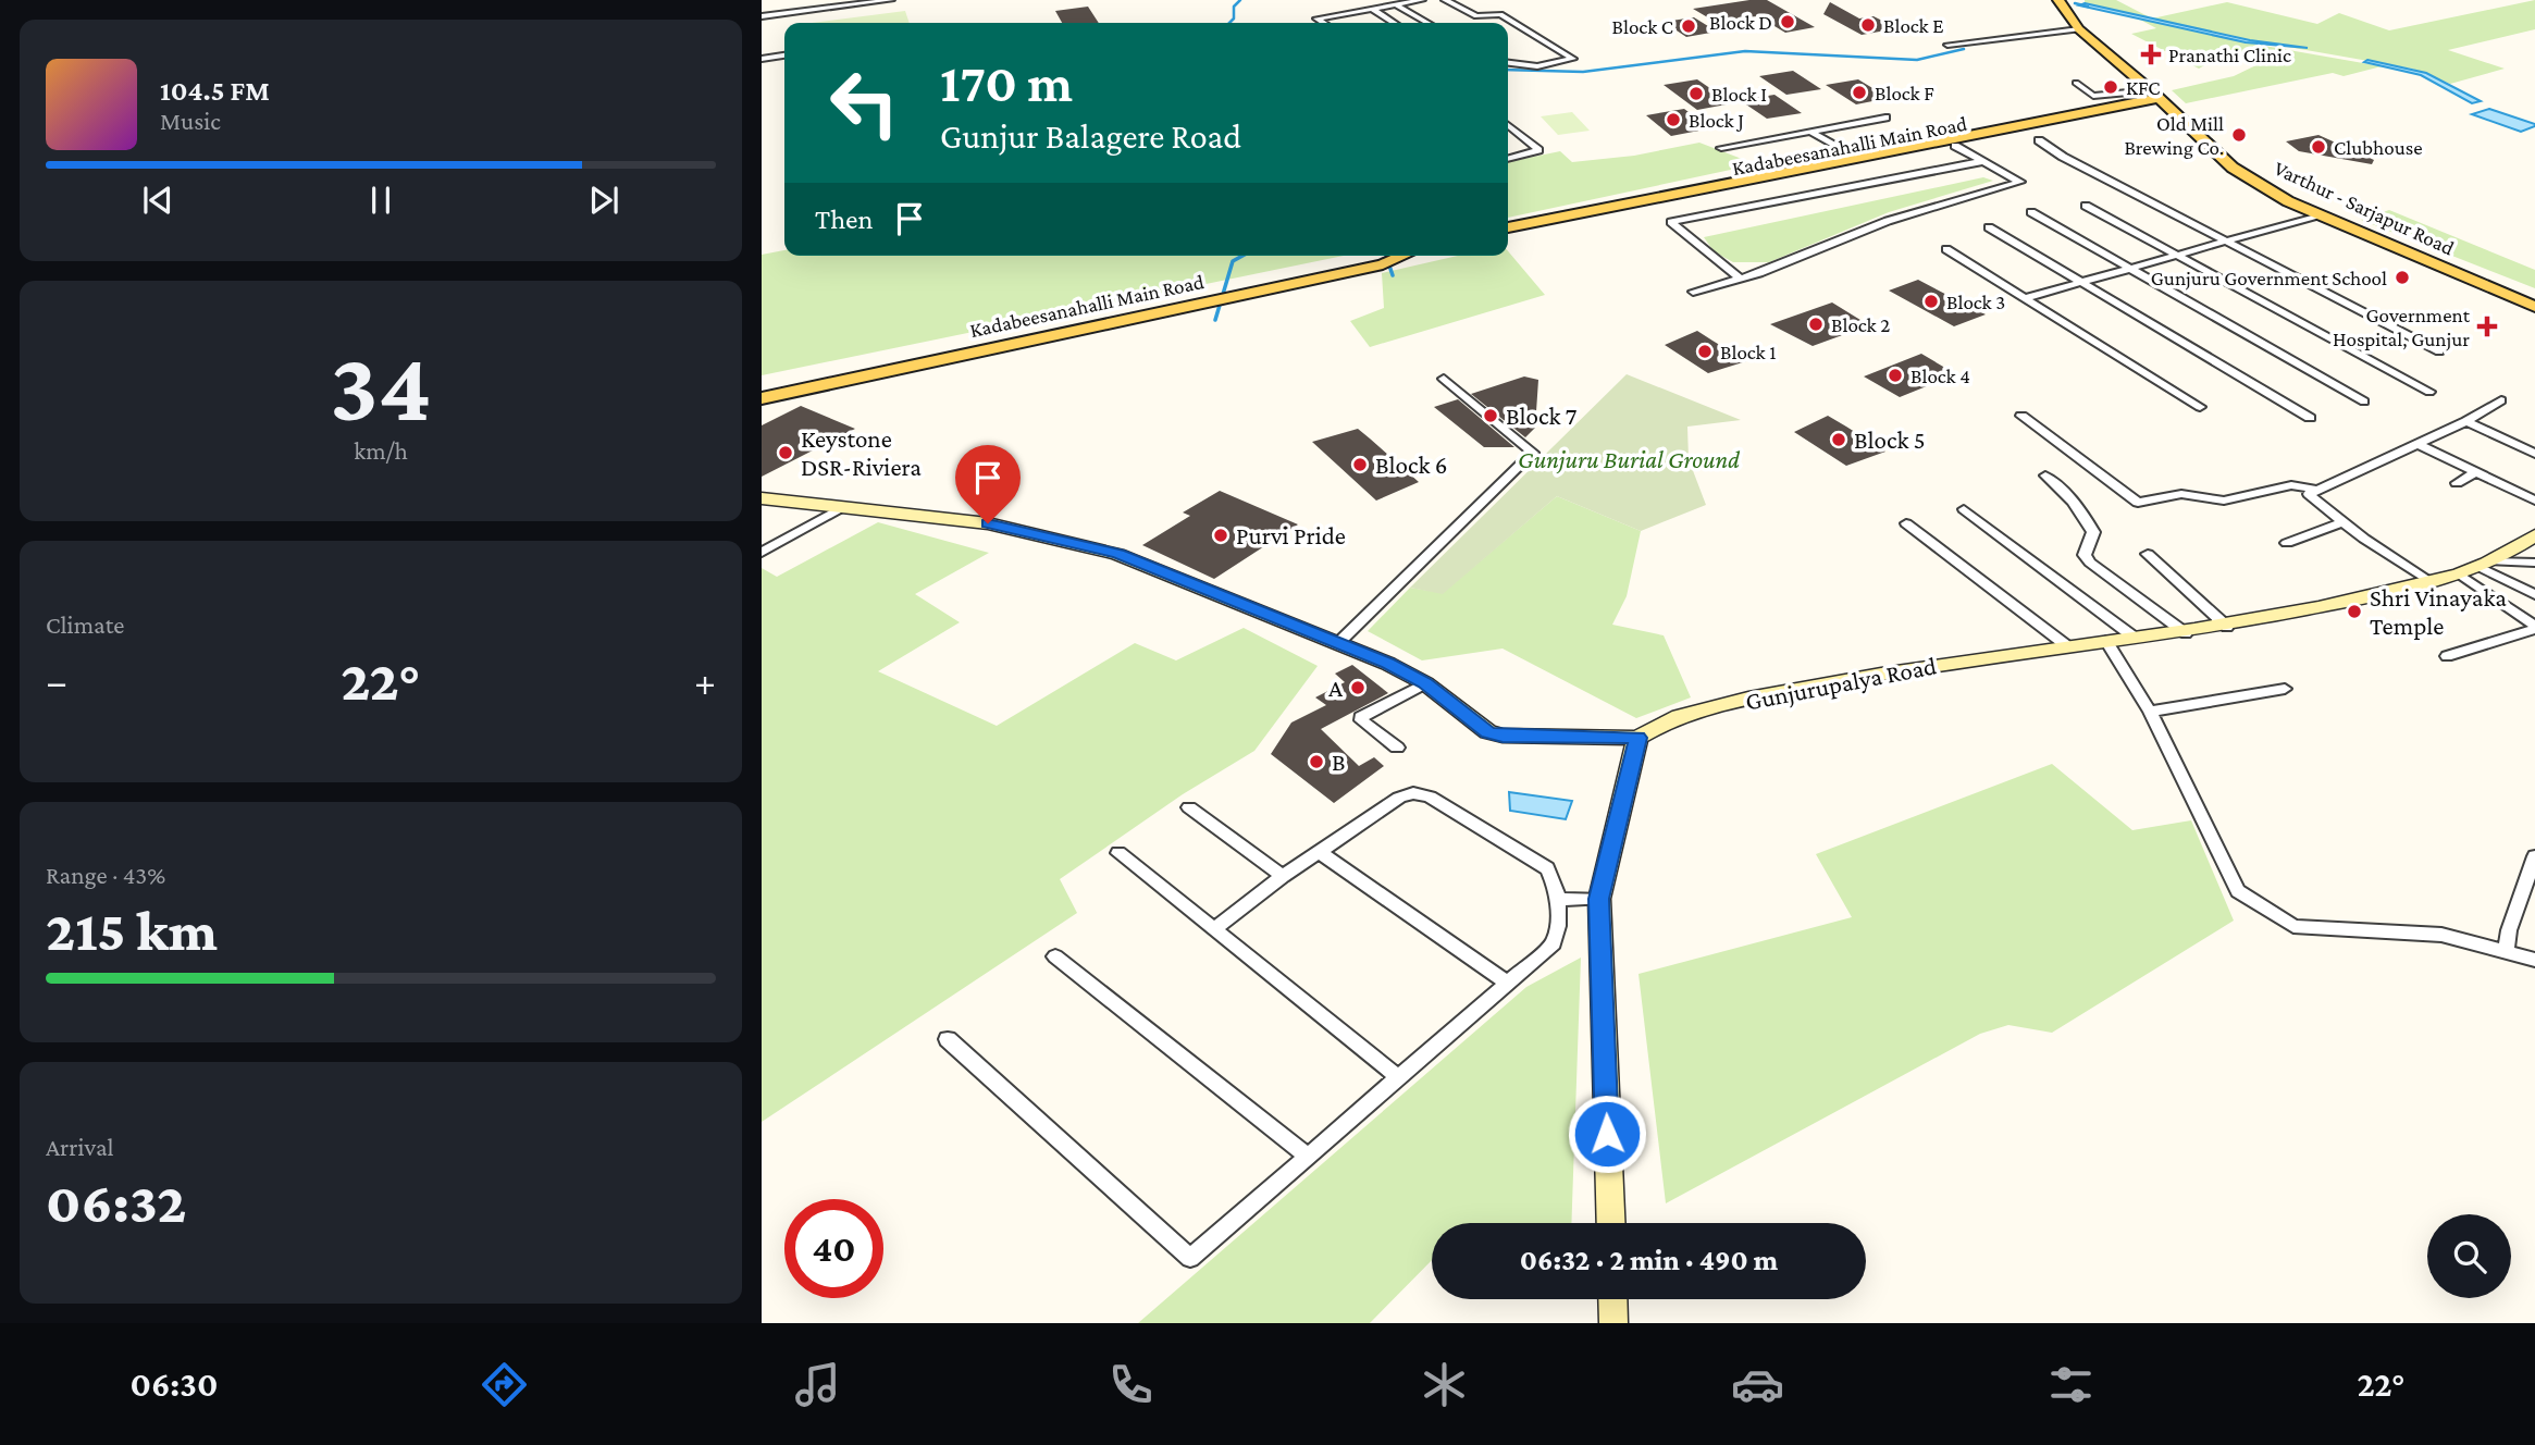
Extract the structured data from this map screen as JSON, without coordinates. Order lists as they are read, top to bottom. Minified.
{"streets":{"main road":["Kadabeesanahalli Main Road","Varthur - Sarjapur Road"],"street":["Gunjurupalya Road"]},"crossings":[["Kadabeesanahalli Main Road","Varthur - Sarjapur Road"]],"parks":["Gunjuru Burial Ground"],"places":{"other":["Block D","Block E","Block C","KFC","Block F","Block I","Block J","Old Mill Brewing Co.","Clubhouse","Gunjuru Government School","Block 3","Block 2","Block 1","Block 4","Block 7","Block 5","Keystone DSR-Riviera","Block 6","Purvi Pride","Shri Vinayaka Temple","A","B"],"health":["Pranathi Clinic","Government Hospital, Gunjur"]},"page":{"turn":["170 m","Gunjur Balagere Road"],"song":["104.5 FM","Music"],"then":"Then","tile":[["34","km/h"],"Climate",["Range · 43%","215 km"],["Arrival","06:32"]],"heat":["−","22°","+"],"limit":"40","trip":"06:32 · 2 min · 490 m","tabs":["06:30","22°"]}}
